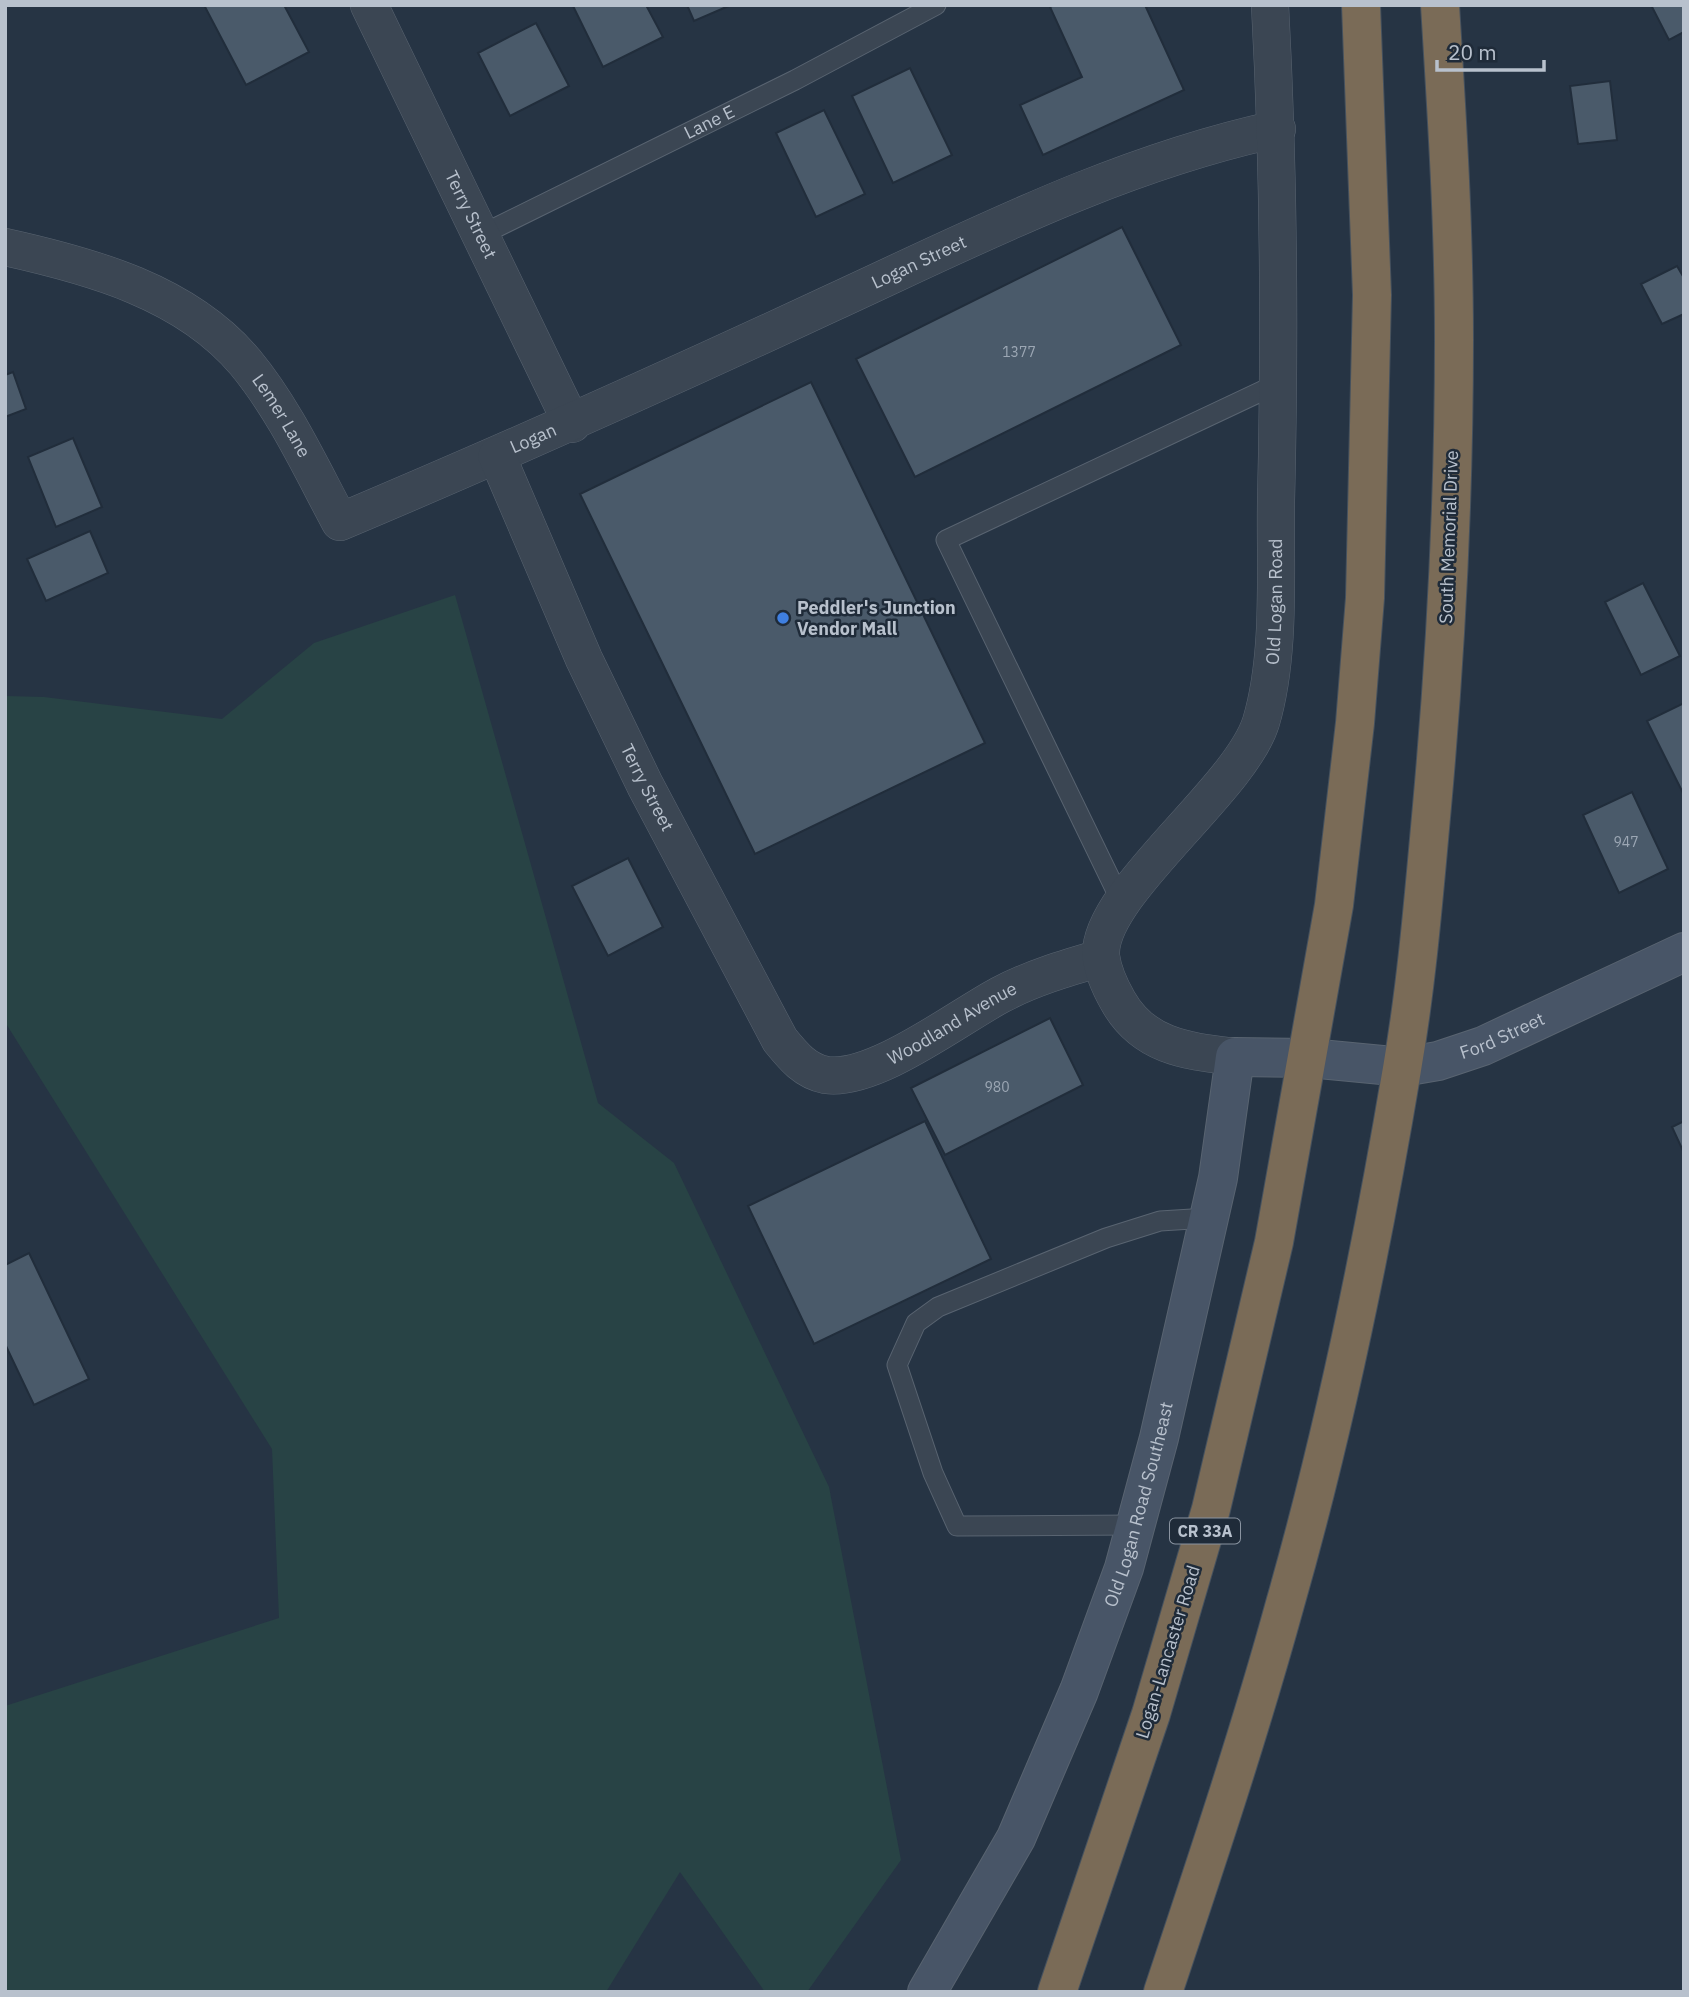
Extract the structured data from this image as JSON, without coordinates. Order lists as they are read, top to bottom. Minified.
{"streets":{"highway":["South Memorial Drive","CR 33A","Logan-Lancaster Road"],"street":["Terry Street","Logan Street","Lemer Lane","Logan","Old Logan Road","Woodland Avenue","Ford Street","Old Logan Road Southeast"],"lane":["Lane E"]},"crossings":[["Lane E","Terry Street"],["Terry Street","Logan Street"],["Terry Street","Lemer Lane"],["Terry Street","Logan"],["Terry Street","Woodland Avenue"],["Logan Street","Logan"],["Logan Street","Old Logan Road"],["Lemer Lane","Logan"],["South Memorial Drive","Ford Street"],["Old Logan Road","Woodland Avenue"],["Ford Street","Logan-Lancaster Road"]],"places":["Peddler's Junction Vendor Mall"],"house_numbers":["1377","947","980"],"scale_bar":"20 m"}
